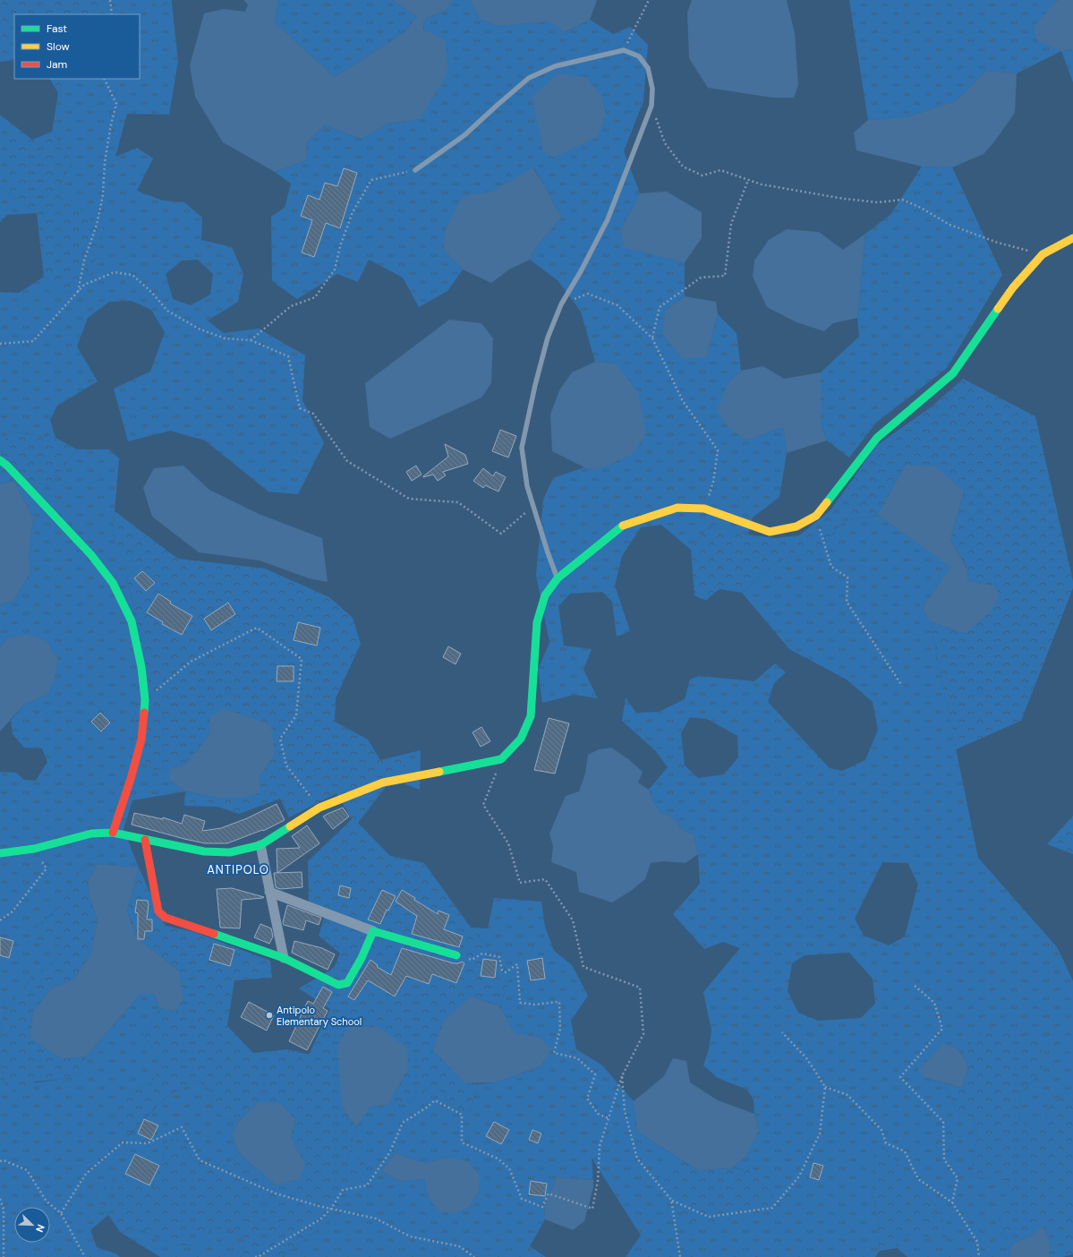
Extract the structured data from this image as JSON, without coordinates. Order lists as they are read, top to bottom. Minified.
{"districts":["ANTIPOLO"],"places":["Antipolo Elementary School"],"legend":["Fast","Slow","Jam"],"north":"bottom right"}
